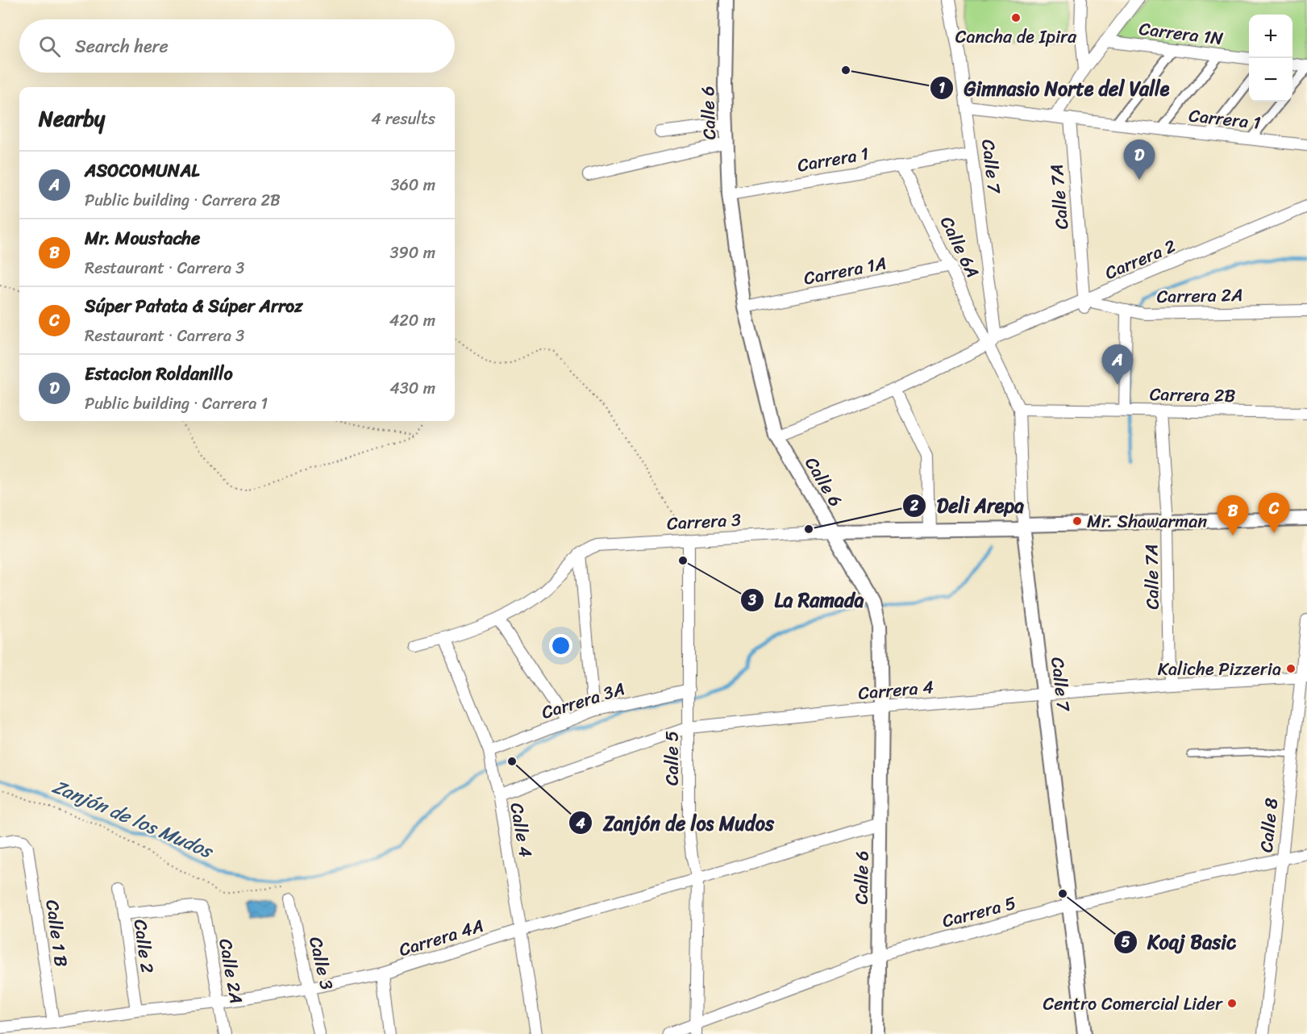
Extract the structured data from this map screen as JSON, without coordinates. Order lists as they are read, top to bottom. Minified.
{"streets":{"street":["Carrera 1N","Calle 6","Carrera 1","Calle 7","Calle 7A","Calle 6A","Carrera 2","Carrera 1A","Carrera 2A","Carrera 2B","Carrera 3","Carrera 4","Carrera 3A","Calle 5","Calle 8","Calle 4","Carrera 5","Calle 1 B","Carrera 4A","Calle 2","Calle 3","Calle 2A"]},"crossings":[["Calle 6","Carrera 1"],["Calle 6","Carrera 2"],["Calle 6","Carrera 1A"],["Calle 6","Carrera 3"],["Calle 6","Carrera 4"],["Calle 6","Carrera 5"],["Calle 6","Carrera 4A"],["Carrera 1","Calle 7"],["Carrera 1","Calle 7A"],["Carrera 1","Calle 6A"],["Calle 7","Calle 6A"],["Calle 7","Carrera 2"],["Calle 7","Carrera 2B"],["Calle 7","Carrera 3"],["Calle 7","Carrera 4"],["Calle 7","Carrera 5"],["Calle 7A","Carrera 2"],["Calle 7A","Carrera 2A"],["Calle 7A","Carrera 2B"],["Calle 7A","Carrera 3"],["Calle 7A","Carrera 4"],["Calle 6A","Carrera 2"],["Calle 6A","Carrera 1A"],["Carrera 2","Carrera 2A"],["Carrera 3","Calle 5"],["Carrera 3","Calle 4"],["Carrera 4","Calle 5"],["Carrera 4","Calle 8"],["Carrera 4","Calle 4"],["Carrera 3A","Calle 5"],["Carrera 3A","Calle 4"],["Calle 5","Carrera 5"],["Calle 5","Carrera 4A"],["Calle 8","Carrera 5"],["Calle 4","Carrera 4A"],["Calle 1 B","Carrera 4A"],["Carrera 4A","Calle 2"],["Carrera 4A","Calle 3"],["Carrera 4A","Calle 2A"],["Calle 2","Calle 2A"]],"water":["Zanjón de los Mudos"],"places":["Cancha de Ipira","Gimnasio Norte del Valle","Mr. Shawarman","Deli Arepa","La Ramada","Kaliche Pizzeria","Zanjón de los Mudos","Koaj Basic","Centro Comercial Lider"],"page":{"map_buttons":["+","−"],"search":"Search here","heading":["Nearby","4 results"],"pins":["D","A","C","B"],"list":[{"mark":"A","name":"ASOCOMUNAL","note":"Public building · Carrera 2B","value":"360 m"},{"mark":"B","name":"Mr. Moustache","note":"Restaurant · Carrera 3","value":"390 m"},{"mark":"C","name":"Súper Patata & Súper Arroz","note":"Restaurant · Carrera 3","value":"420 m"},{"mark":"D","name":"Estacion Roldanillo","note":"Public building · Carrera 1","value":"430 m"}]}}
